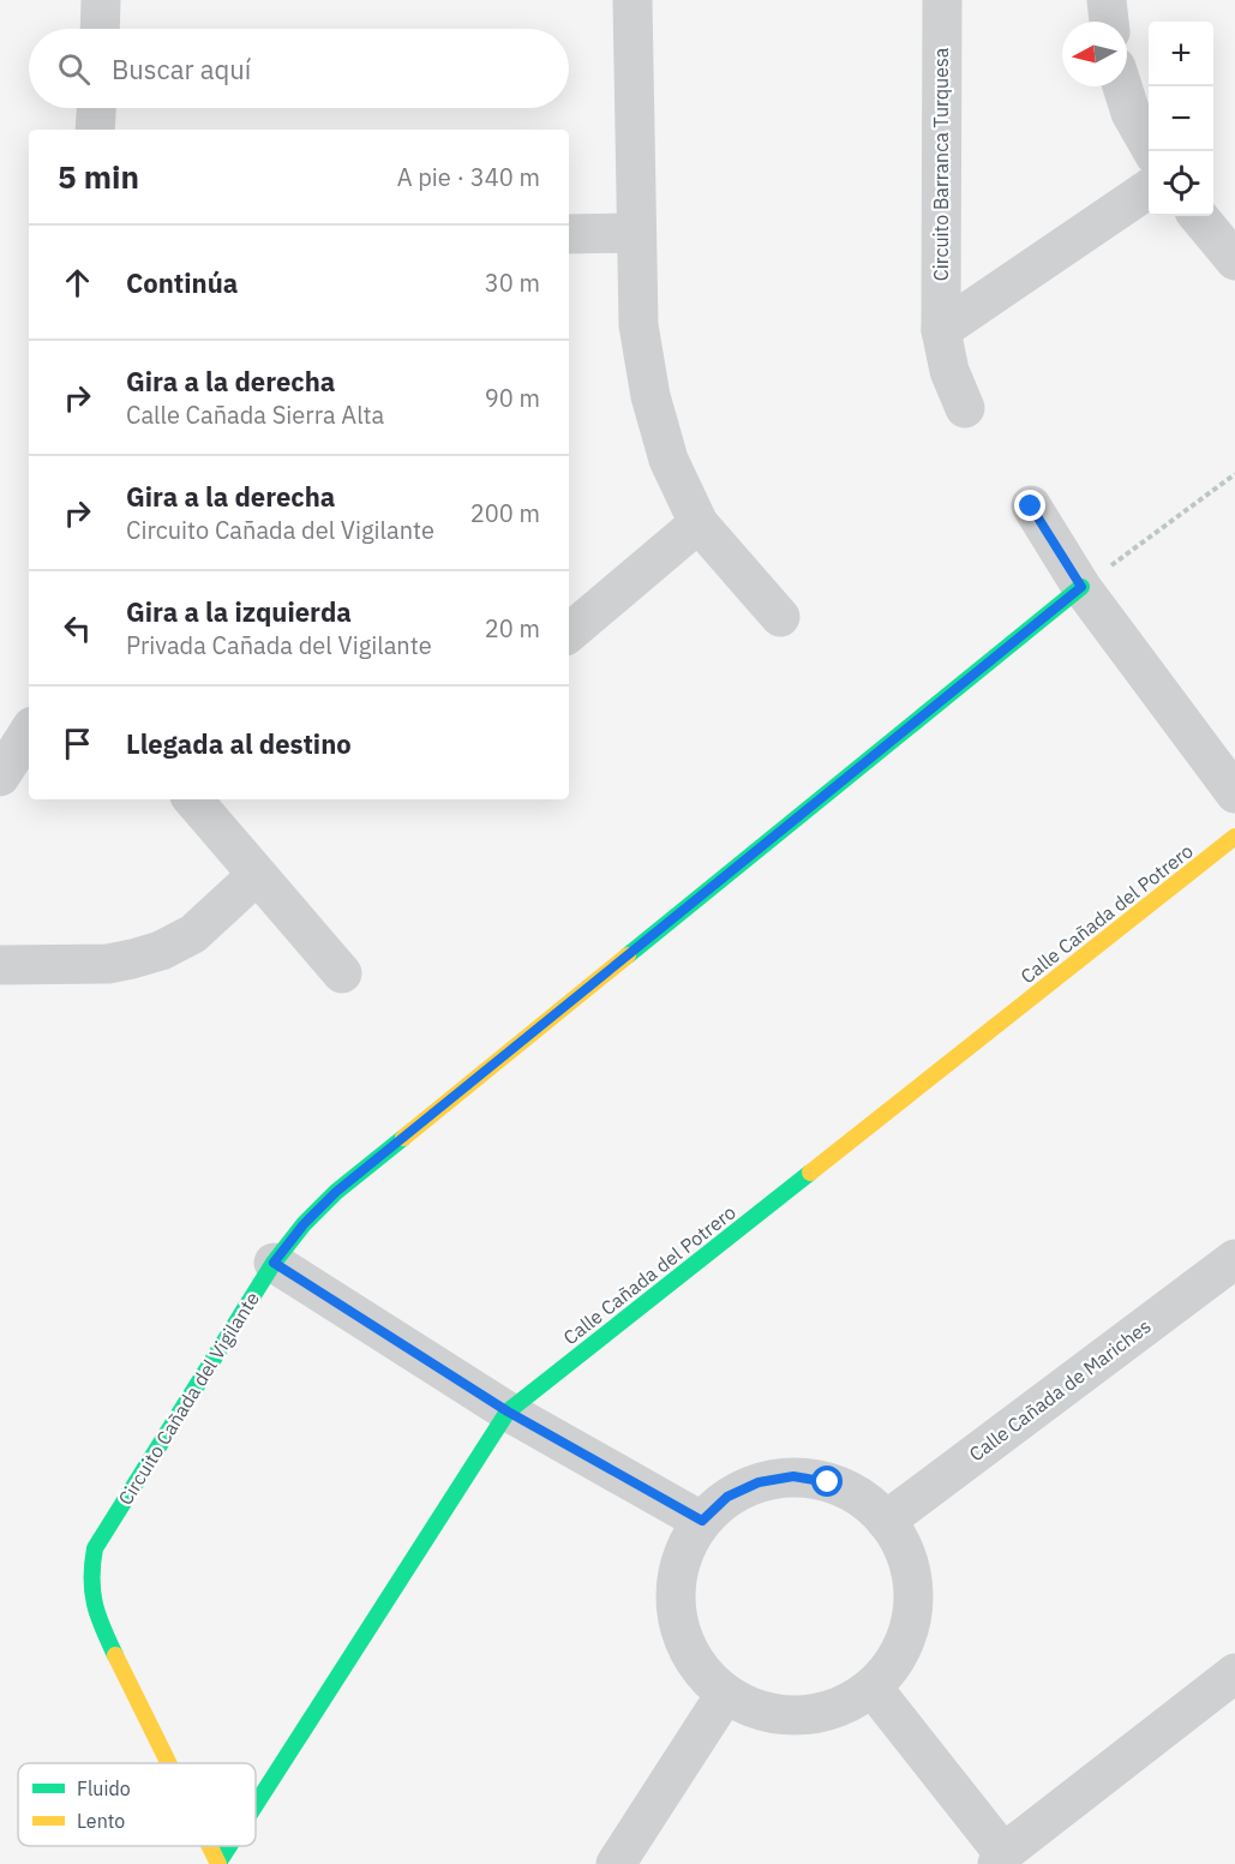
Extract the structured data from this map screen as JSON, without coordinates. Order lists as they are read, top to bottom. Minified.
{"streets":{"street":["Circuito Barranca Turquesa","Calle Cañada del Potrero","Calle Cañada de Mariches","Circuito Cañada del Vigilante"]},"crossings":[["Calle Cañada del Potrero","Circuito Cañada del Vigilante"]],"legend":["Fluido","Lento"],"north":"left","page":{"map_buttons":["+","−"],"search":"Buscar aquí","heading":["5 min","A pie · 340 m"],"list":[["Continúa","30 m"],["Gira a la derecha","Calle Cañada Sierra Alta","90 m"],["Gira a la derecha","Circuito Cañada del Vigilante","200 m"],["Gira a la izquierda","Privada Cañada del Vigilante","20 m"],"Llegada al destino"]}}
